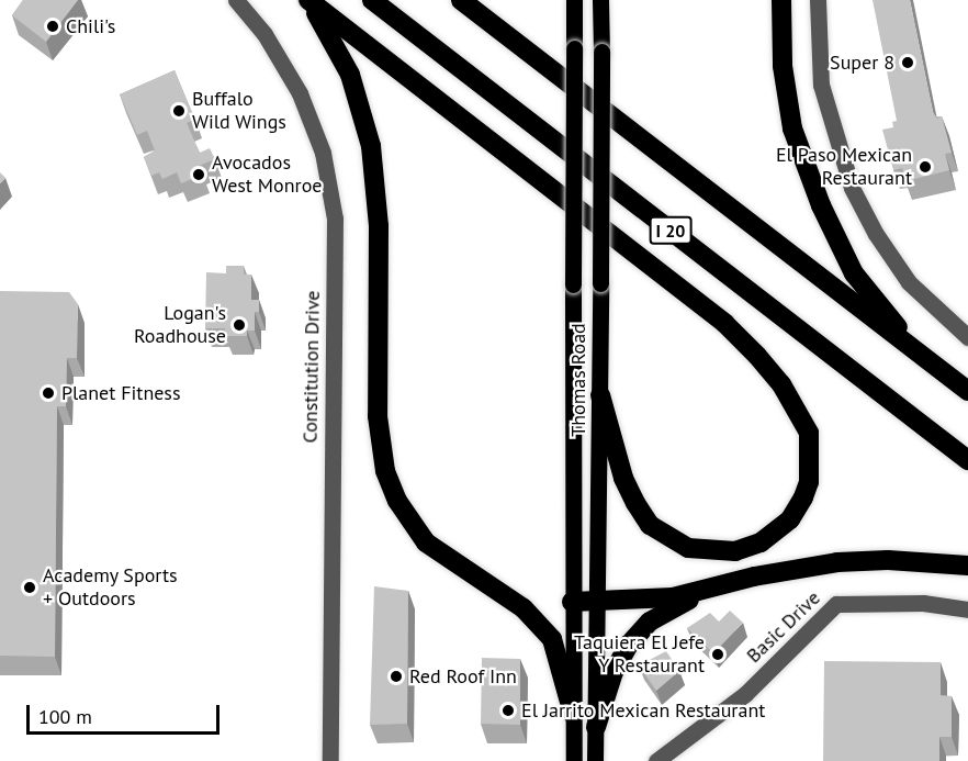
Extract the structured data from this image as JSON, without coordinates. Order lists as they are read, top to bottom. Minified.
{"streets":{"highway":["I 20"],"main road":["Thomas Road"],"street":["Constitution Drive","Basic Drive"]},"places":["Chili's","Super 8","Buffalo Wild Wings","El Paso Mexican Restaurant","Avocados West Monroe","Logan's Roadhouse","Planet Fitness","Academy Sports + Outdoors","Taquiera El Jefe Y Restaurant","Red Roof Inn","El Jarrito Mexican Restaurant"],"scale_bar":"100 m"}
